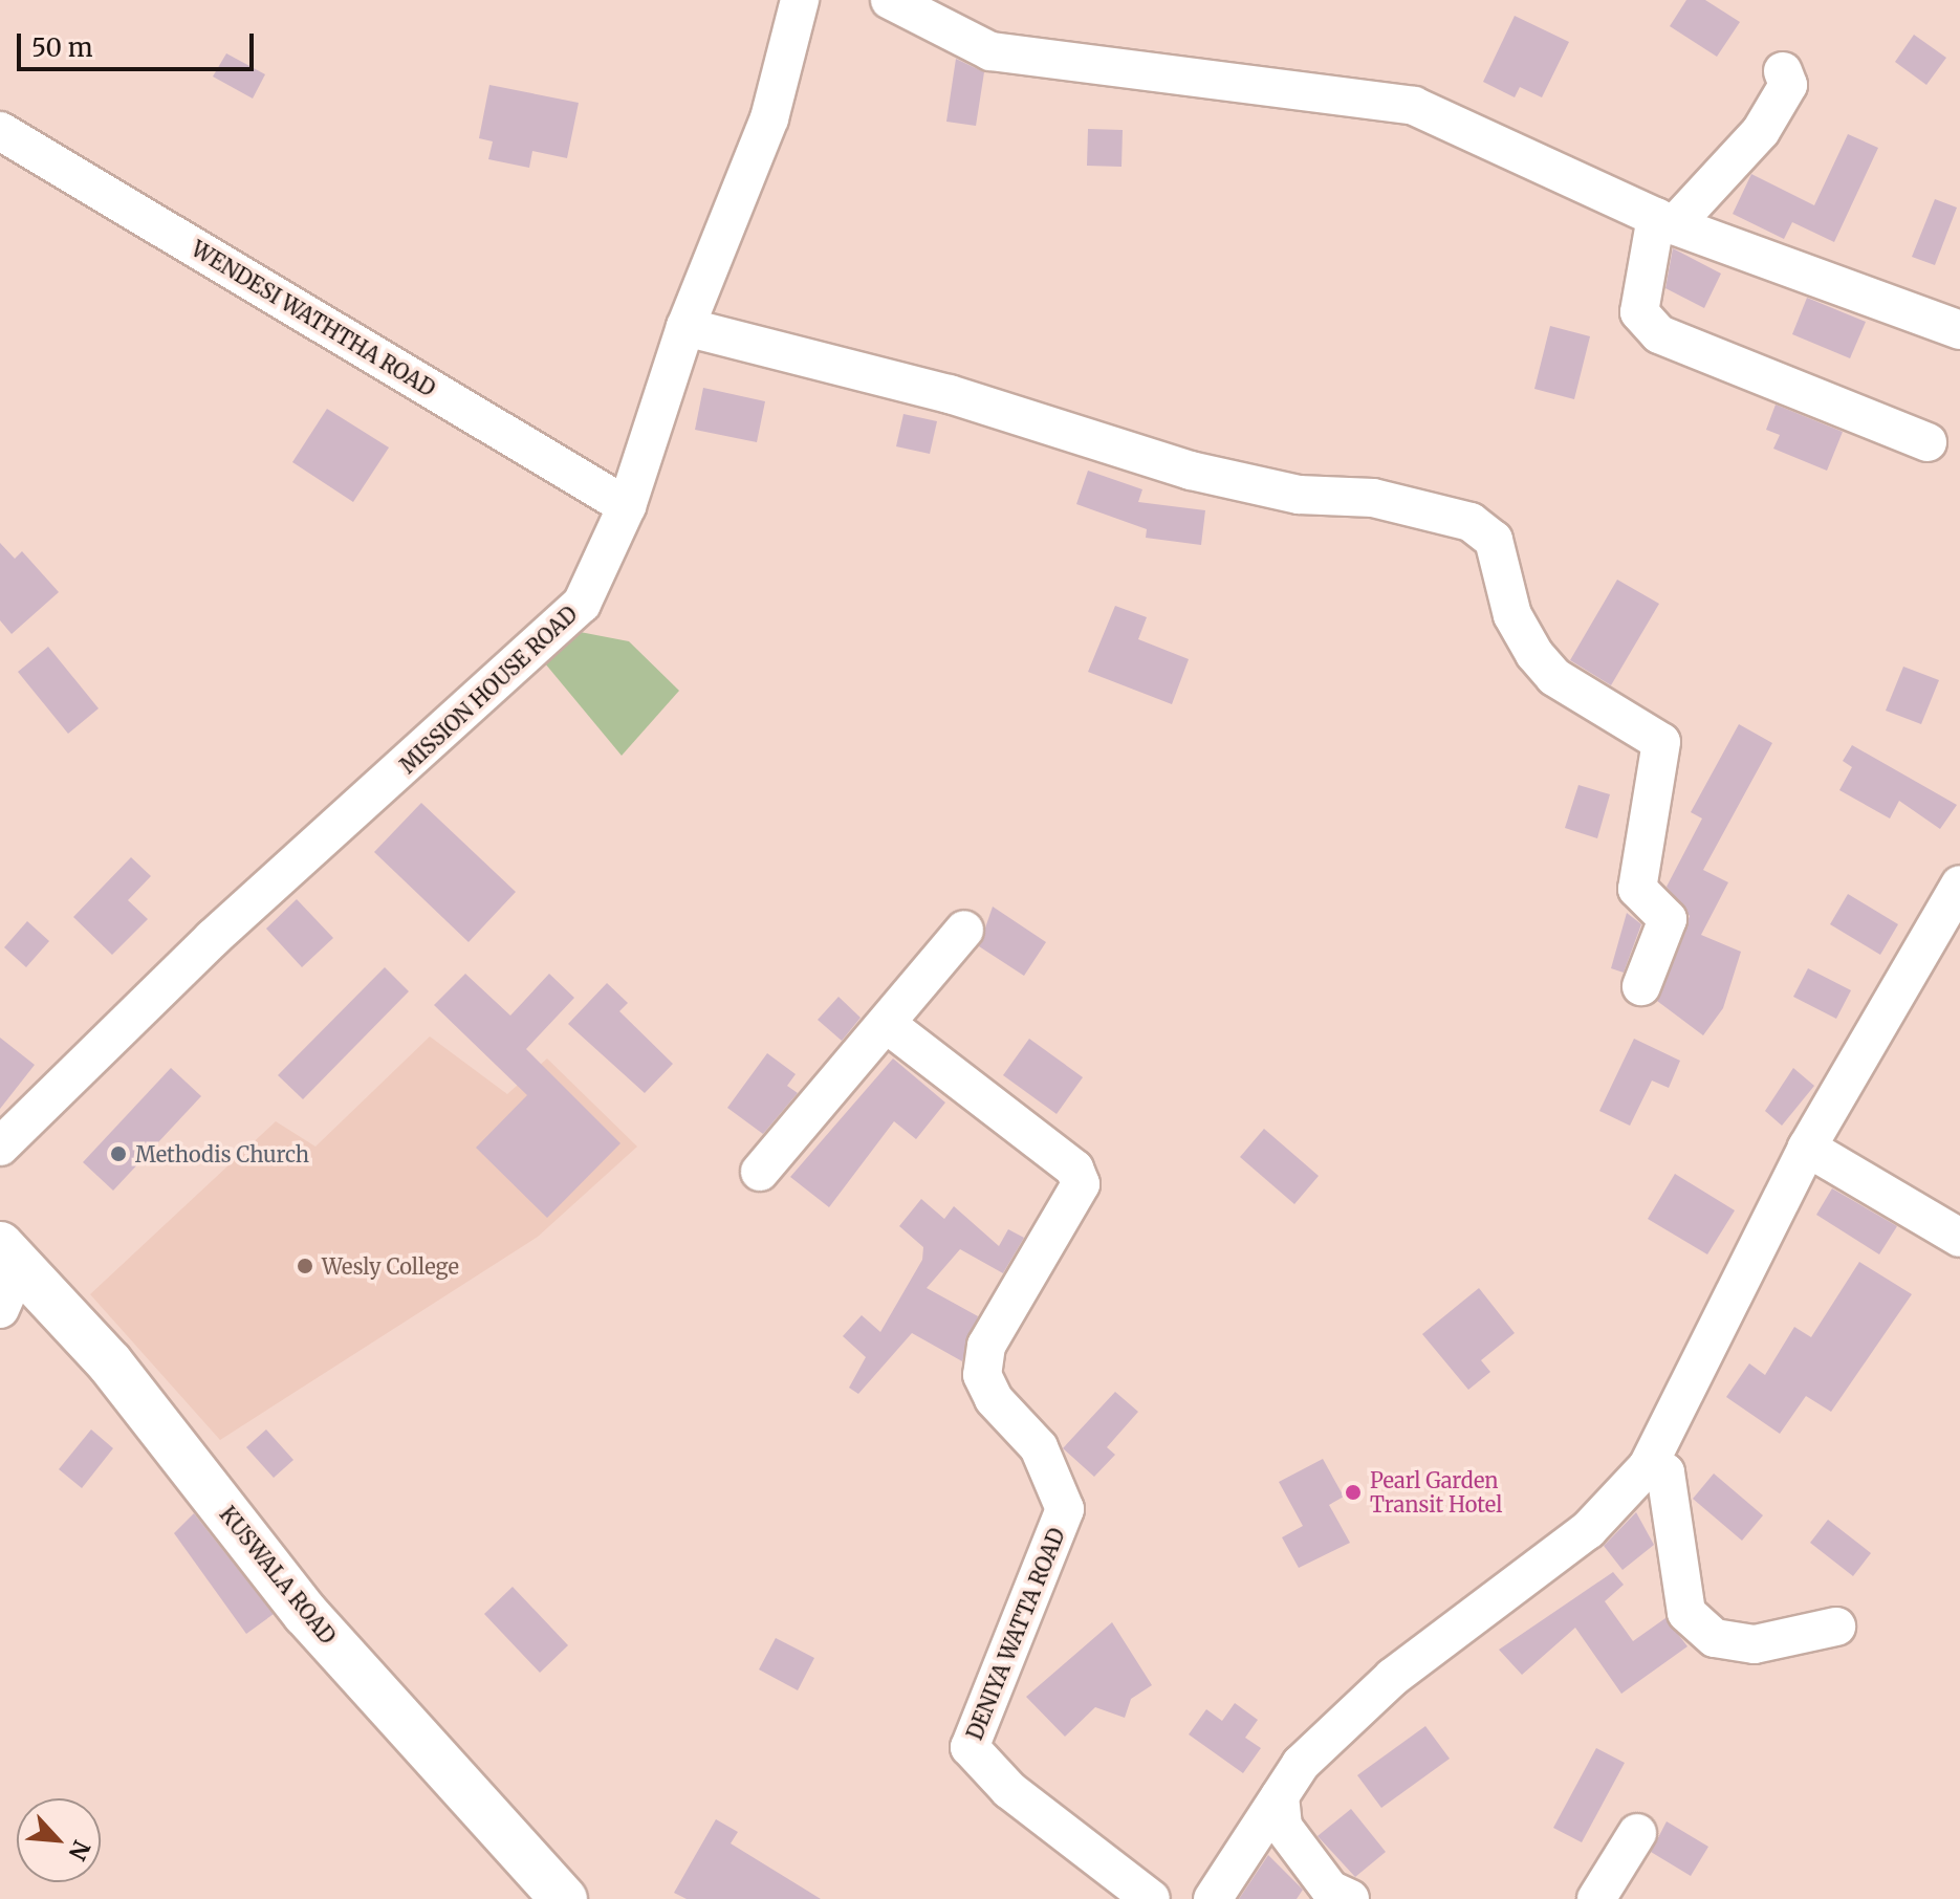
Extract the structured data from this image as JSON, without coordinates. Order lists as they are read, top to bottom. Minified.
{"streets":{"street":["WENDESI WATHTHA ROAD","MISSION HOUSE ROAD","KUSWALA ROAD","DENIYA WATTA ROAD"]},"crossings":[["WENDESI WATHTHA ROAD","MISSION HOUSE ROAD"]],"places":["Methodis Church","Wesly College","Pearl Garden Transit Hotel"],"scale_bar":"50 m","north":"bottom right"}
